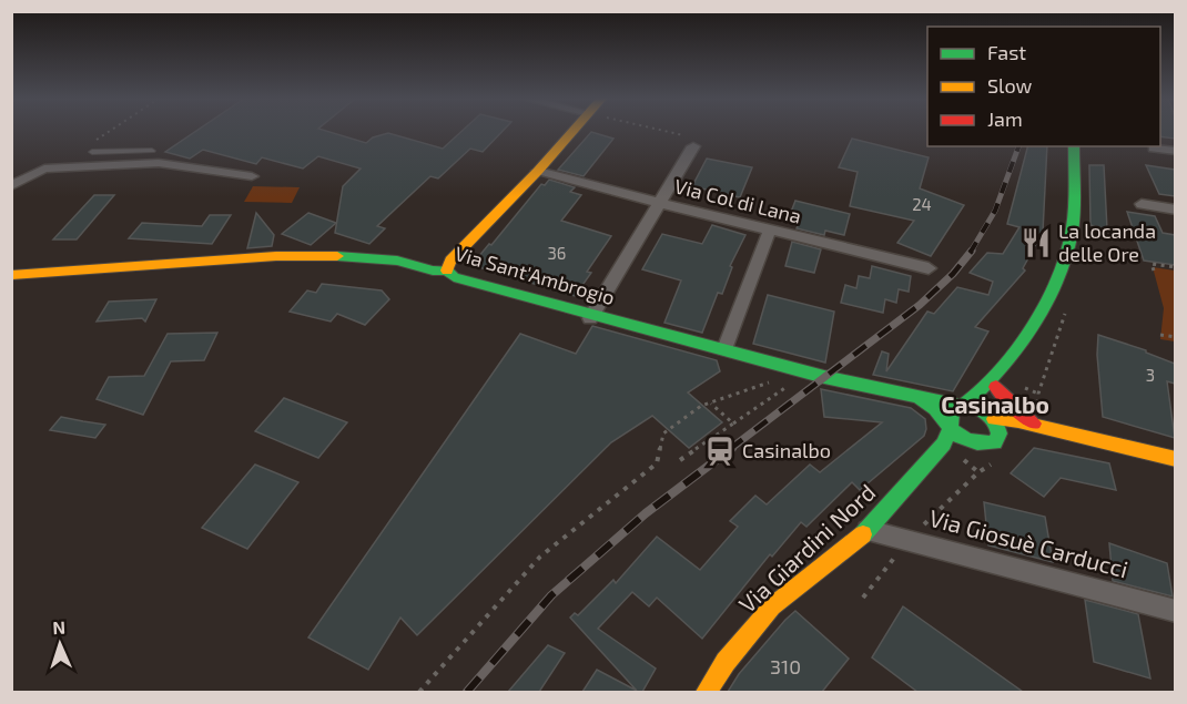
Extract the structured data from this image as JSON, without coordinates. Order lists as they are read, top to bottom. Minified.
{"streets":{"street":["Via Col di Lana","Via Sant'Ambrogio","Via Giosuè Carducci","Via Giardini Nord"]},"crossings":[["Via Sant'Ambrogio","Via Giardini Nord"],["Via Giosuè Carducci","Via Giardini Nord"]],"districts":["Casinalbo"],"places":{"restaurant":["La locanda delle Ore"],"station":["Casinalbo"]},"house_numbers":["24","36","3","310"],"legend":["Fast","Slow","Jam"],"north":"top"}
